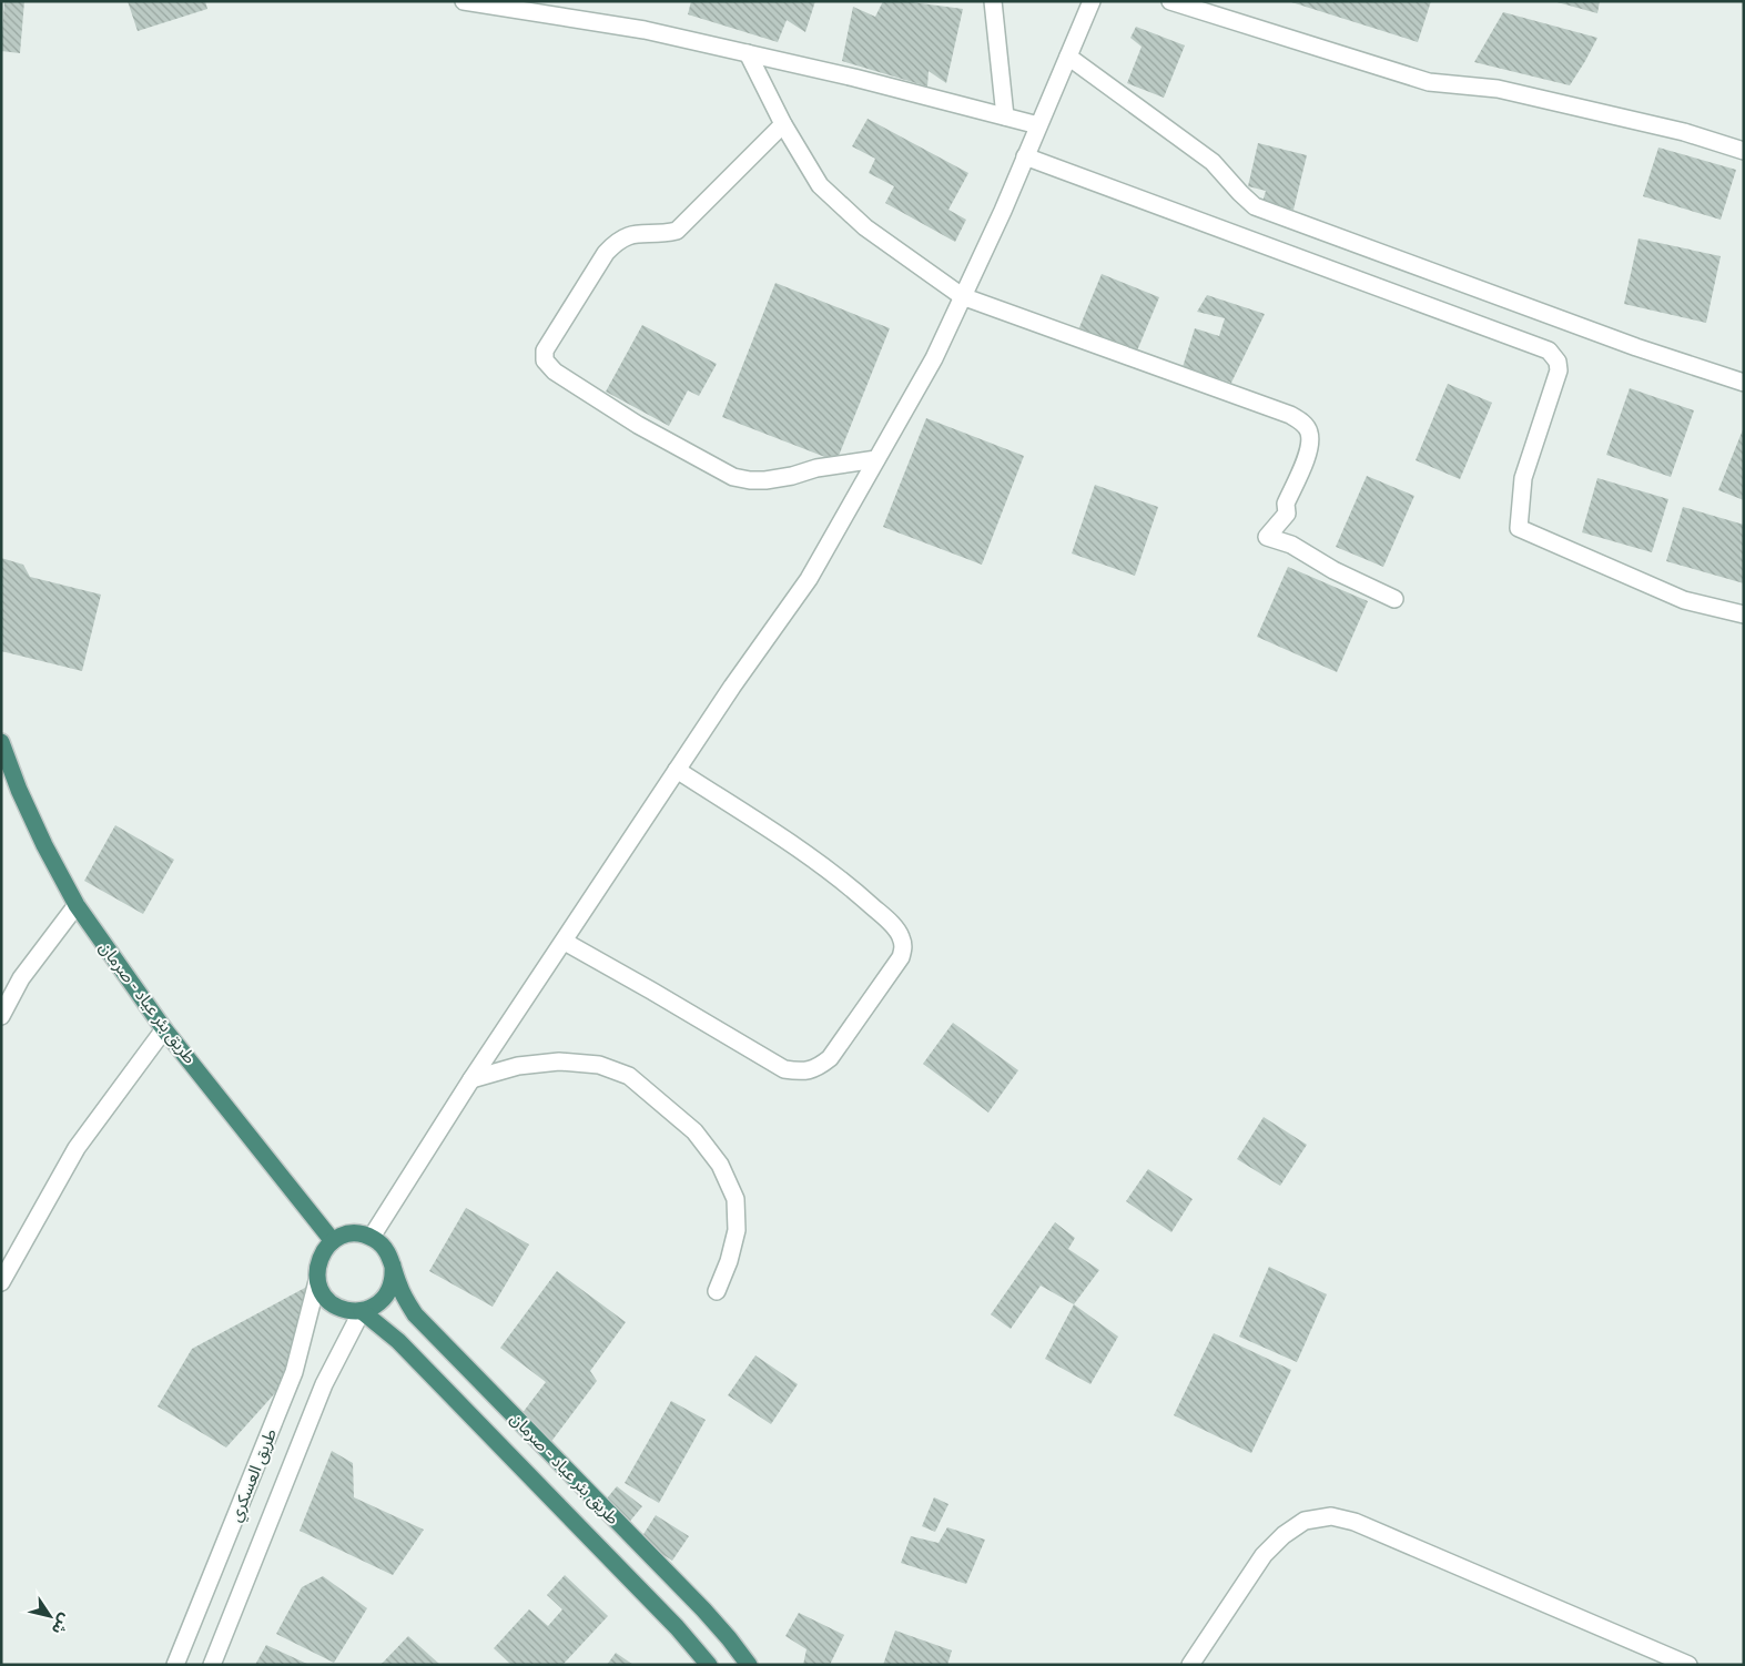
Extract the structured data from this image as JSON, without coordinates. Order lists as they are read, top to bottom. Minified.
{"streets":{"highway":["طريق بئر عياد - صرمان"],"street":["طريق العسكري"]},"crossings":[["طريق بئر عياد - صرمان","طريق العسكري"]],"north":"bottom right"}
